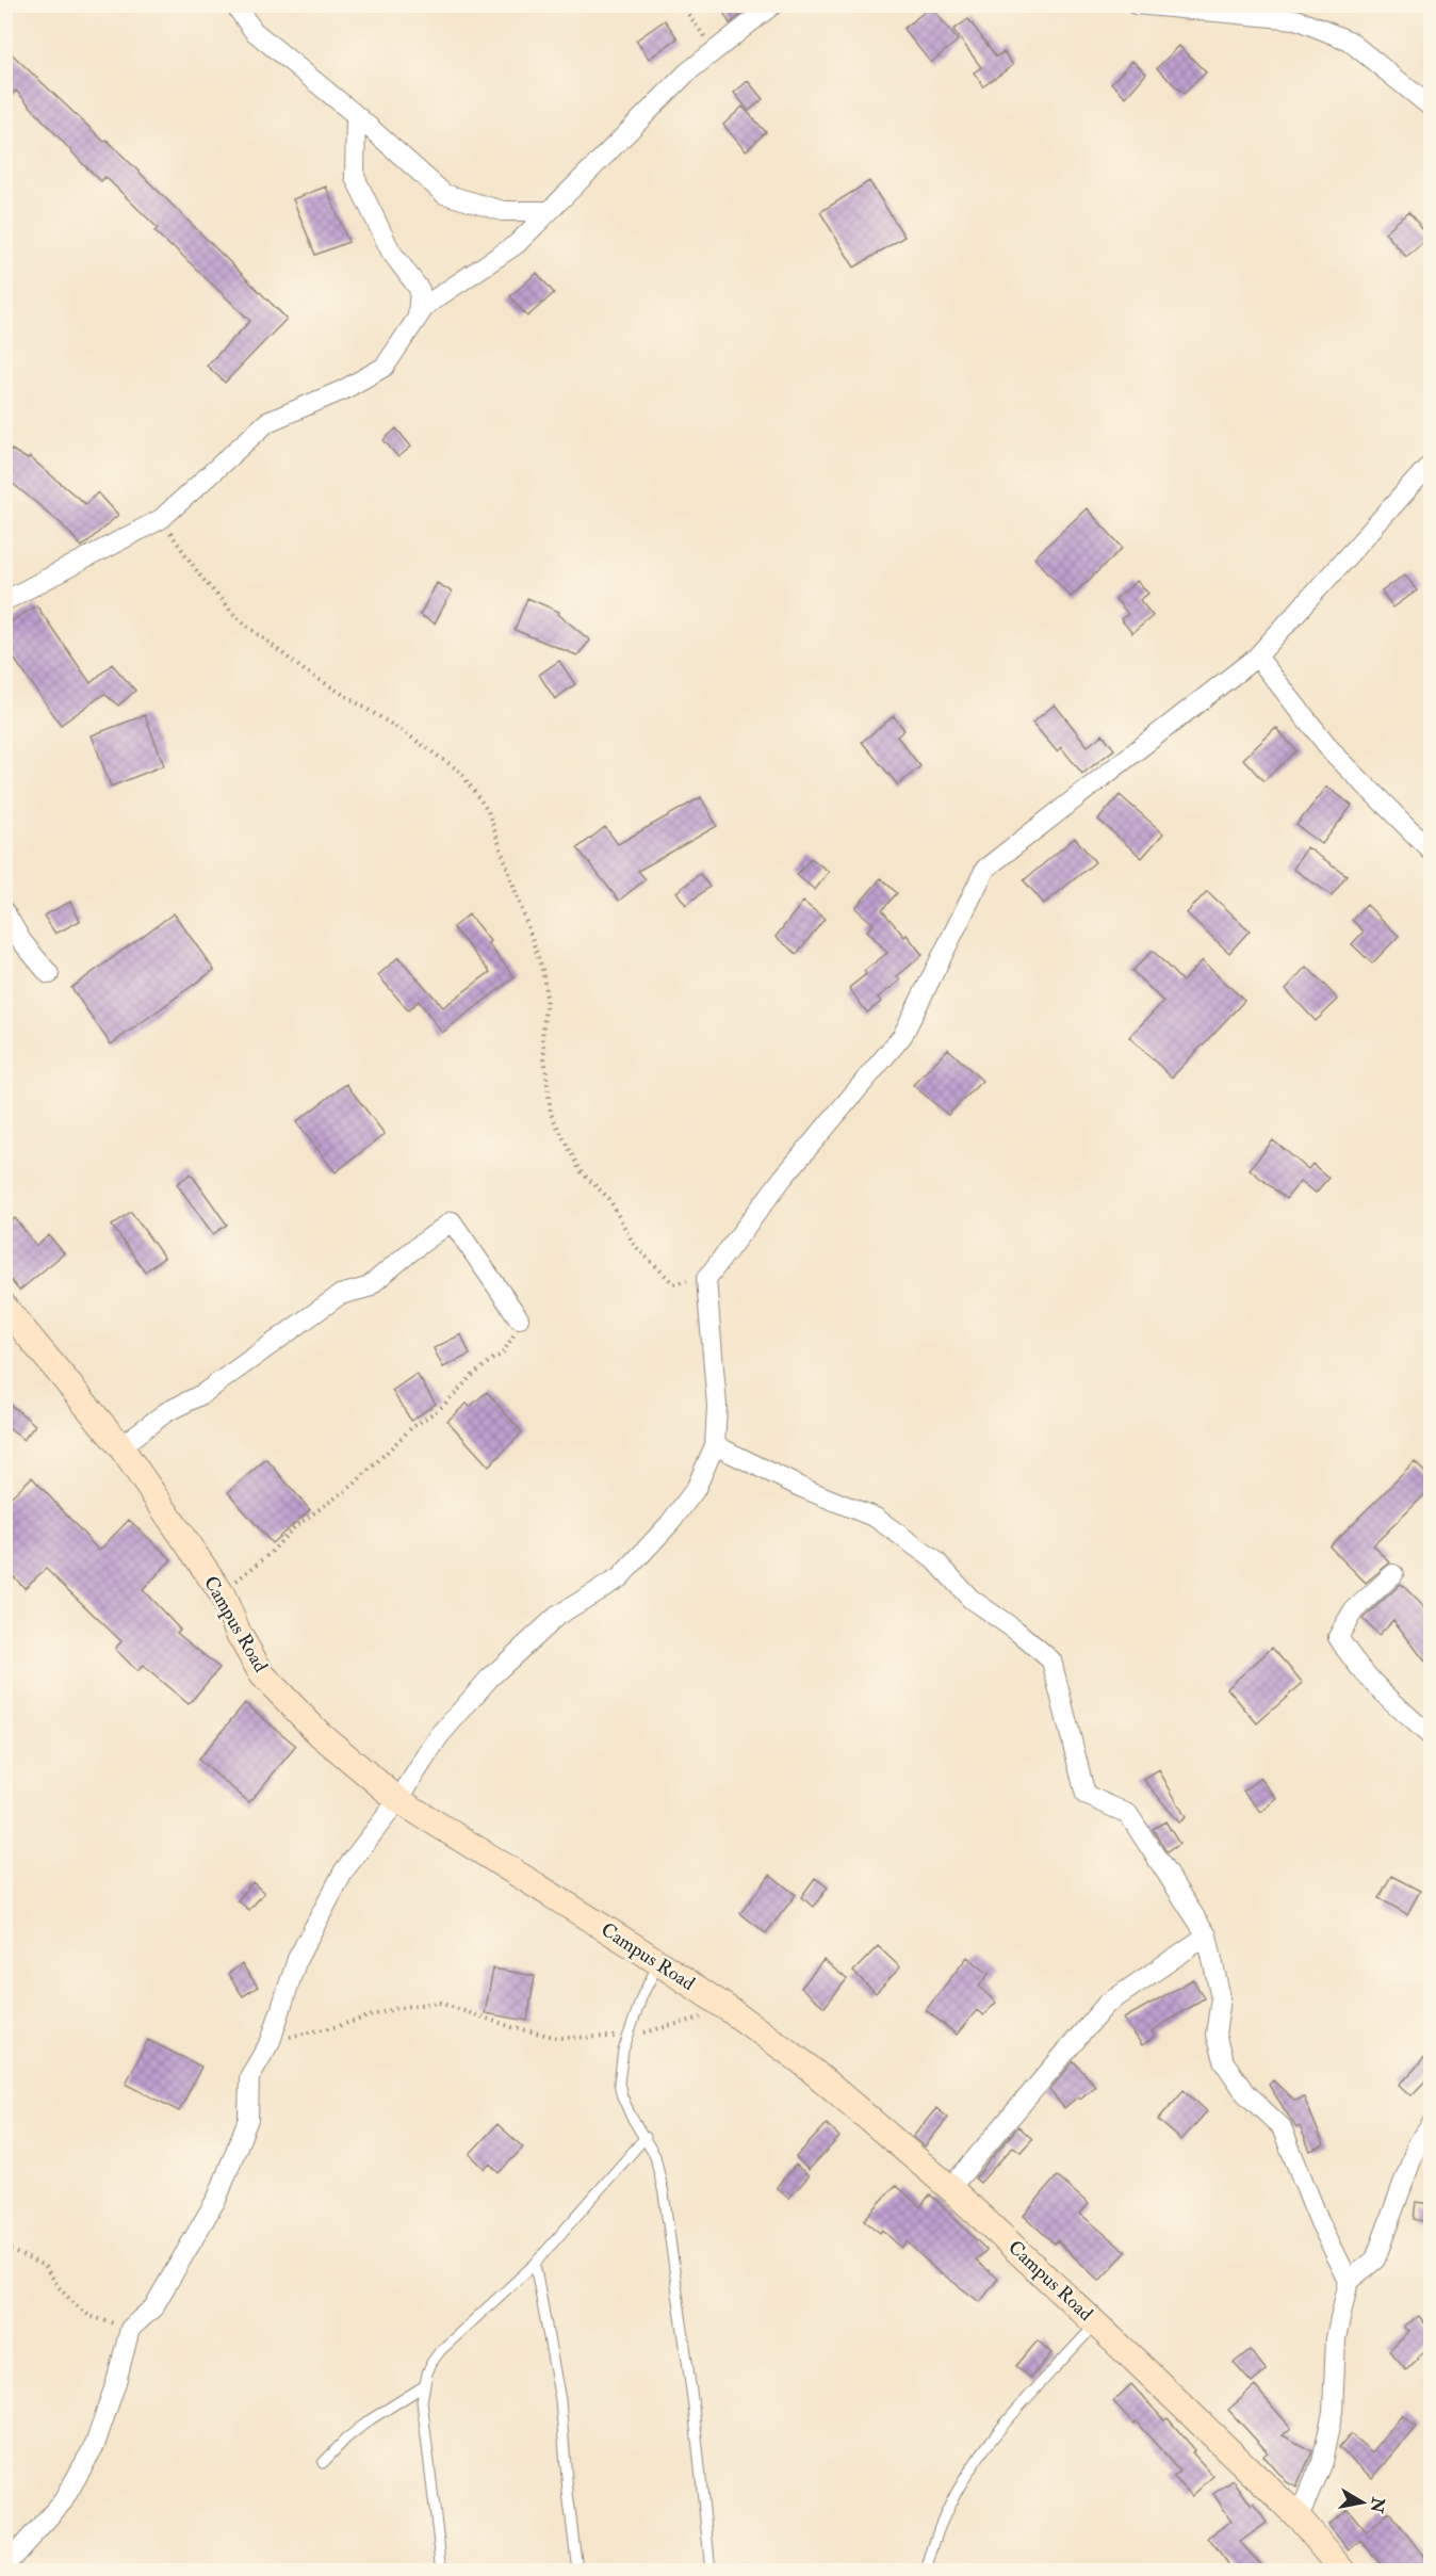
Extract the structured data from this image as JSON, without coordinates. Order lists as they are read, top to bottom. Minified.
{"streets":{"street":["Campus Road"]},"north":"right"}
